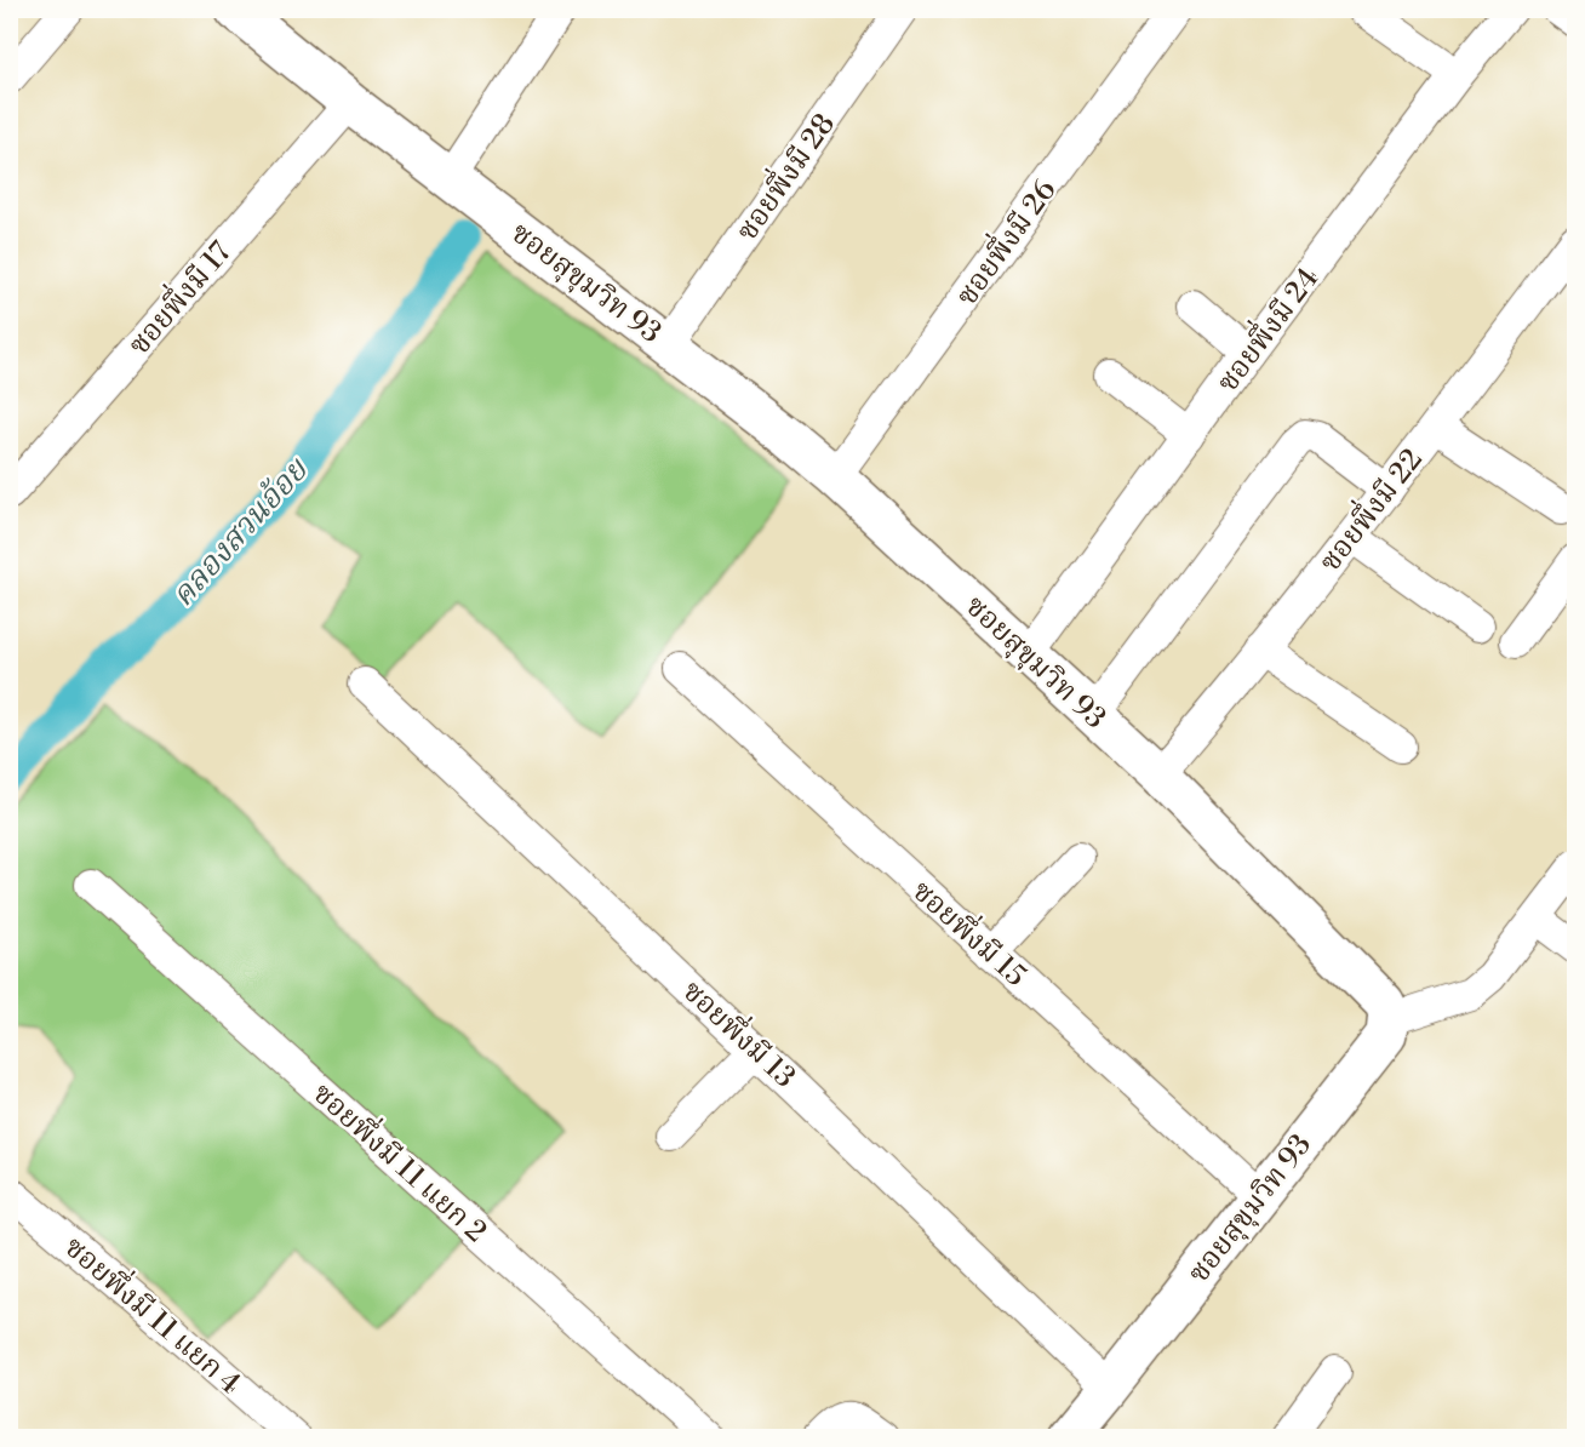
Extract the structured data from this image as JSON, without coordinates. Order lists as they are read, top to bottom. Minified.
{"streets":{"street":["ซอยพึ่งมี 28","ซอยพึ่งมี 26","ซอยสุขุมวิท 93","ซอยพึ่งมี 17","ซอยพึ่งมี 24","ซอยพึ่งมี 22","ซอยพึ่งมี 15","ซอยพึ่งมี 13","ซอยพึ่งมี 11 แยก 2","ซอยพึ่งมี 11 แยก 4"]},"crossings":[["ซอยพึ่งมี 28","ซอยสุขุมวิท 93"],["ซอยพึ่งมี 26","ซอยสุขุมวิท 93"],["ซอยสุขุมวิท 93","ซอยพึ่งมี 17"],["ซอยสุขุมวิท 93","ซอยพึ่งมี 24"],["ซอยสุขุมวิท 93","ซอยพึ่งมี 22"],["ซอยสุขุมวิท 93","ซอยพึ่งมี 15"],["ซอยสุขุมวิท 93","ซอยพึ่งมี 13"]],"water":["คลองสวนอ้อย"]}
